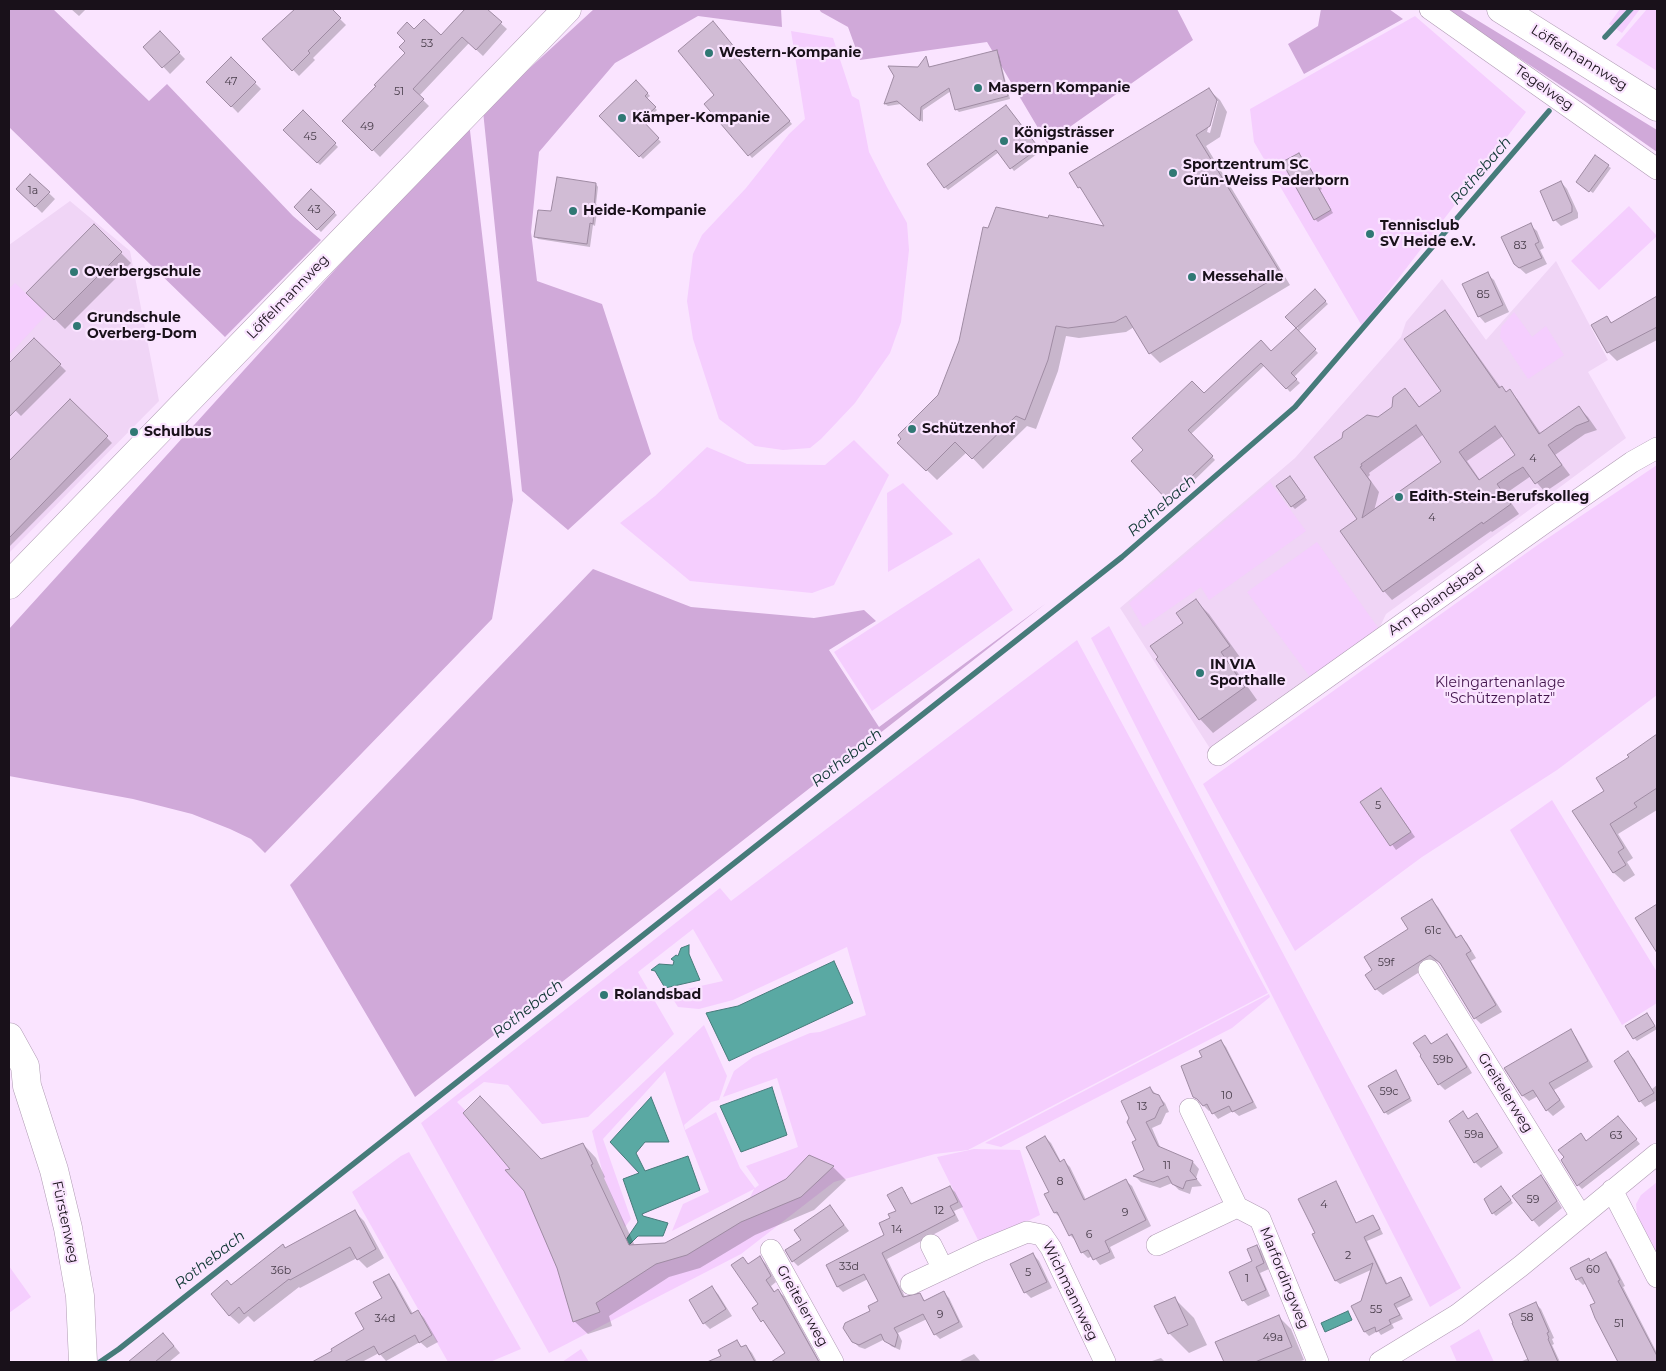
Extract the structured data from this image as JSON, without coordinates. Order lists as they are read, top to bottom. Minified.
{"streets":{"street":["Löffelmannweg","Tegelweg","Am Rolandsbad","Greitelerweg","Fürstenweg","Marfordingweg","Wichmannweg"]},"water":["Rothebach"],"parks":["Kleingartenanlage \"Schützenplatz\""],"places":["Western-Kompanie","Maspern Kompanie","Kämper-Kompanie","Königsträsser Kompanie","Sportzentrum SC Grün-Weiss Paderborn","Heide-Kompanie","Tennisclub SV Heide e.V.","Overbergschule","Messehalle","Grundschule Overberg-Dom","Schützenhof","Schulbus","Edith-Stein-Berufskolleg","IN VIA Sporthalle","Rolandsbad"],"house_numbers":["53","47","51","49","45","1a","43","83","85","4","4","5","61c","59f","59b","59c","10","13","59a","63","11","8","59","4","12","9","14","6","2","33d","60","36b","5","1","55","9","58","34d","51","49a"]}
